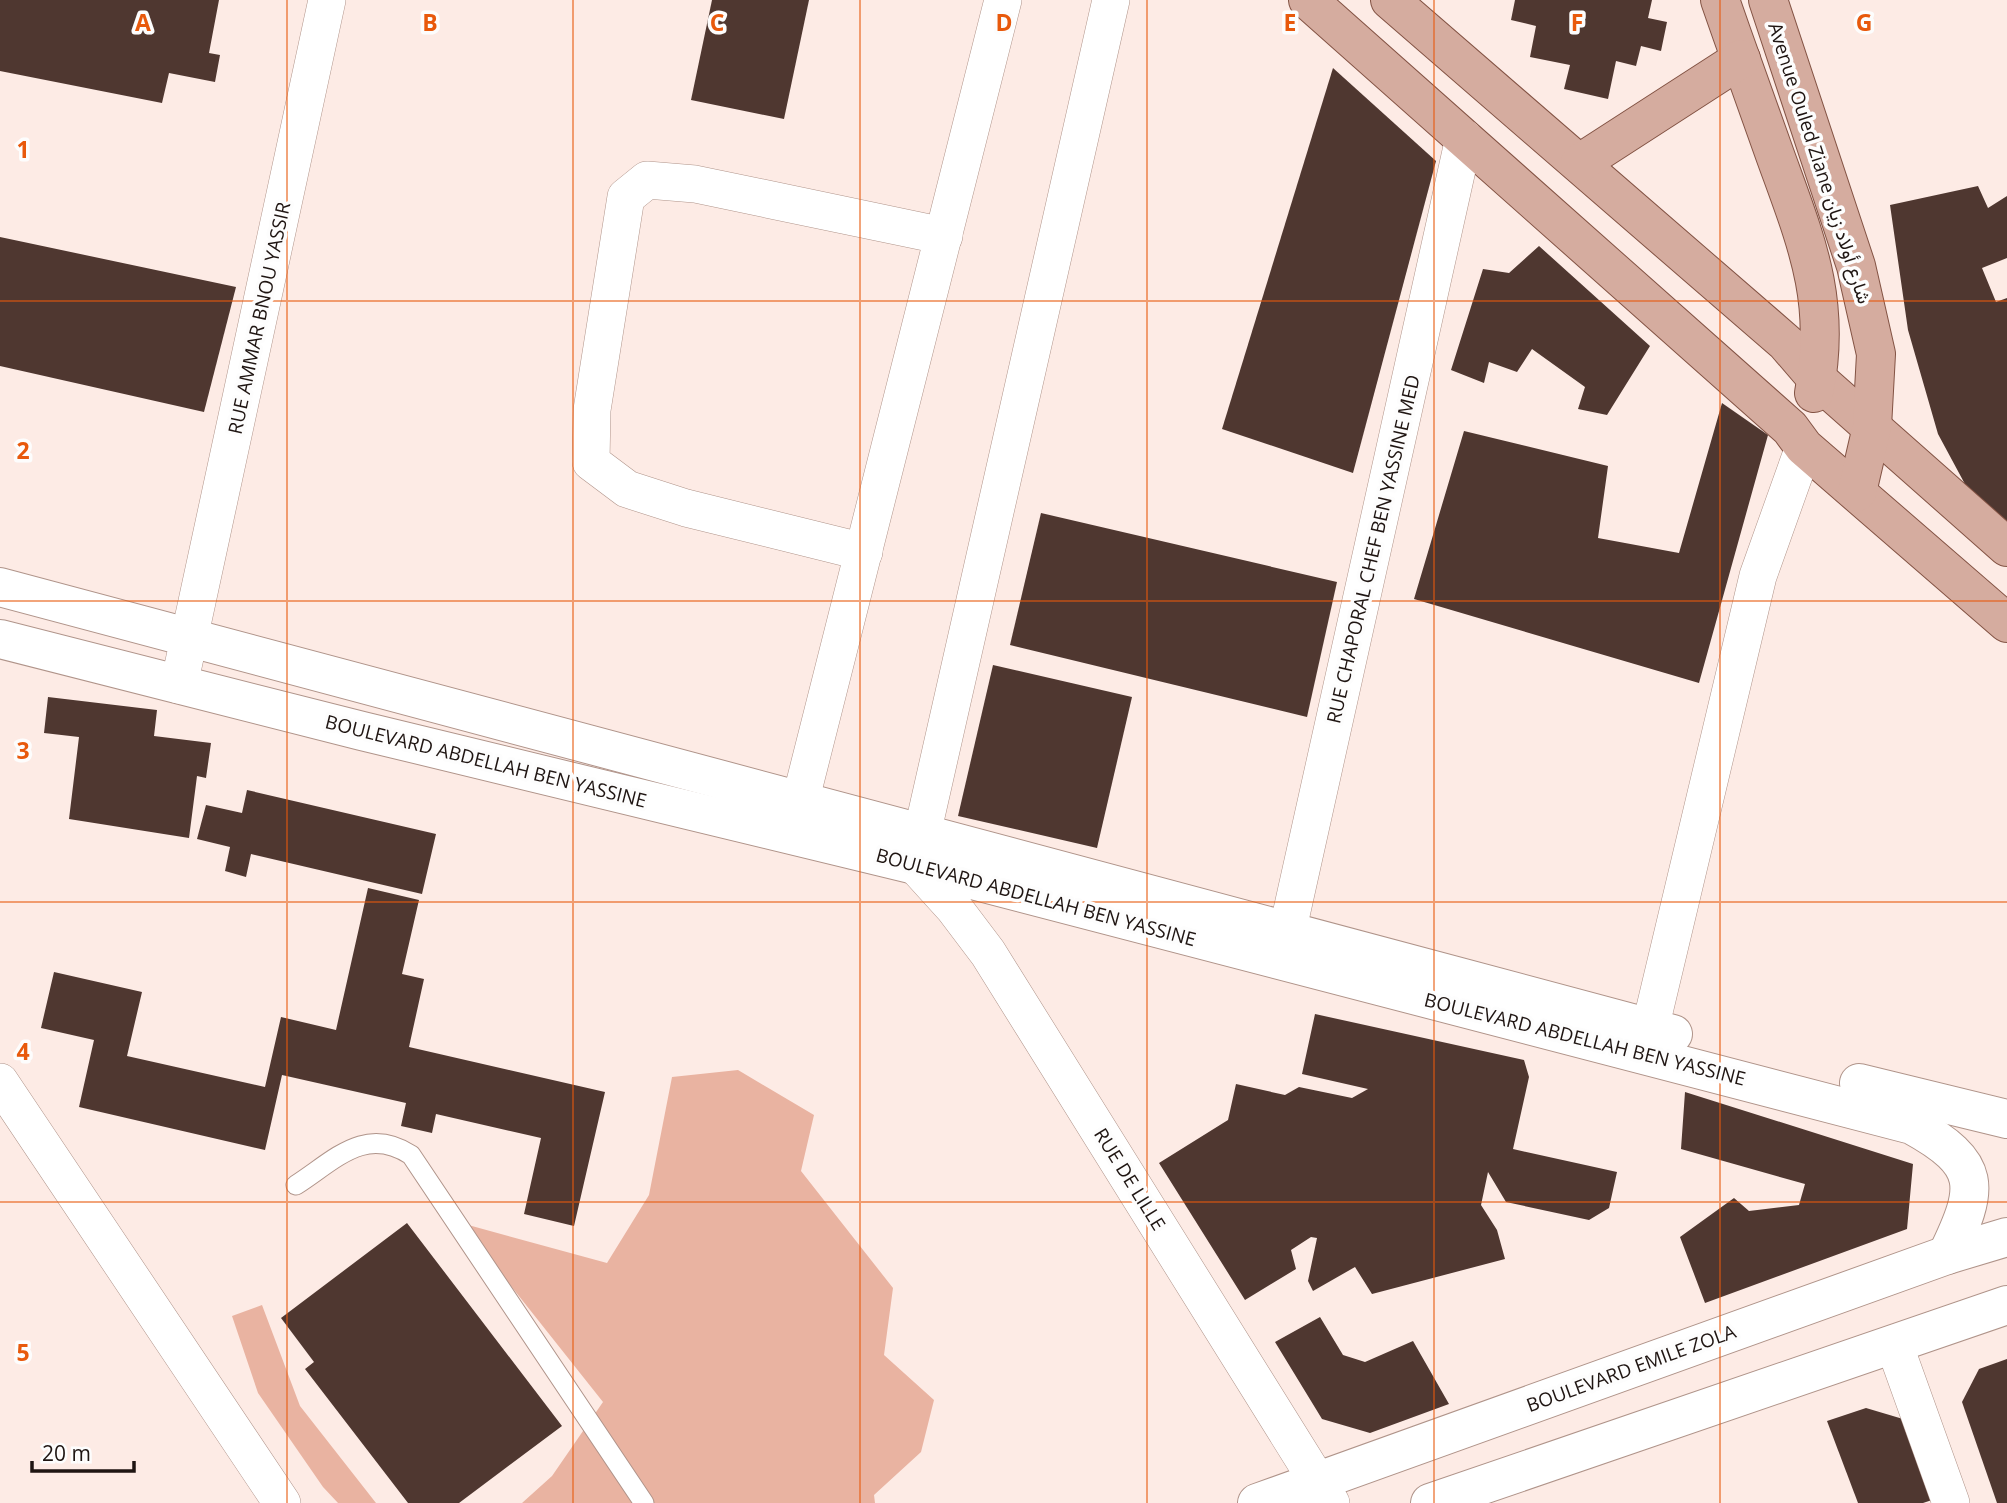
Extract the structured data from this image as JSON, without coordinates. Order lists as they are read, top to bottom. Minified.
{"streets":{"main road":["Avenue Ouled Ziane شارع أولاد زيان"],"street":["RUE AMMAR BNOU YASSIR","RUE CHAPORAL CHEF BEN YASSINE MED","BOULEVARD ABDELLAH BEN YASSINE","RUE DE LILLE","BOULEVARD EMILE ZOLA"]},"crossings":[["RUE AMMAR BNOU YASSIR","BOULEVARD ABDELLAH BEN YASSINE"],["RUE CHAPORAL CHEF BEN YASSINE MED","BOULEVARD ABDELLAH BEN YASSINE"],["BOULEVARD ABDELLAH BEN YASSINE","RUE DE LILLE"],["BOULEVARD ABDELLAH BEN YASSINE","BOULEVARD EMILE ZOLA"],["RUE DE LILLE","BOULEVARD EMILE ZOLA"]],"scale_bar":"20 m","grid":{"columns":["A","B","C","D","E","F","G"],"rows":["1","2","3","4","5"]}}
